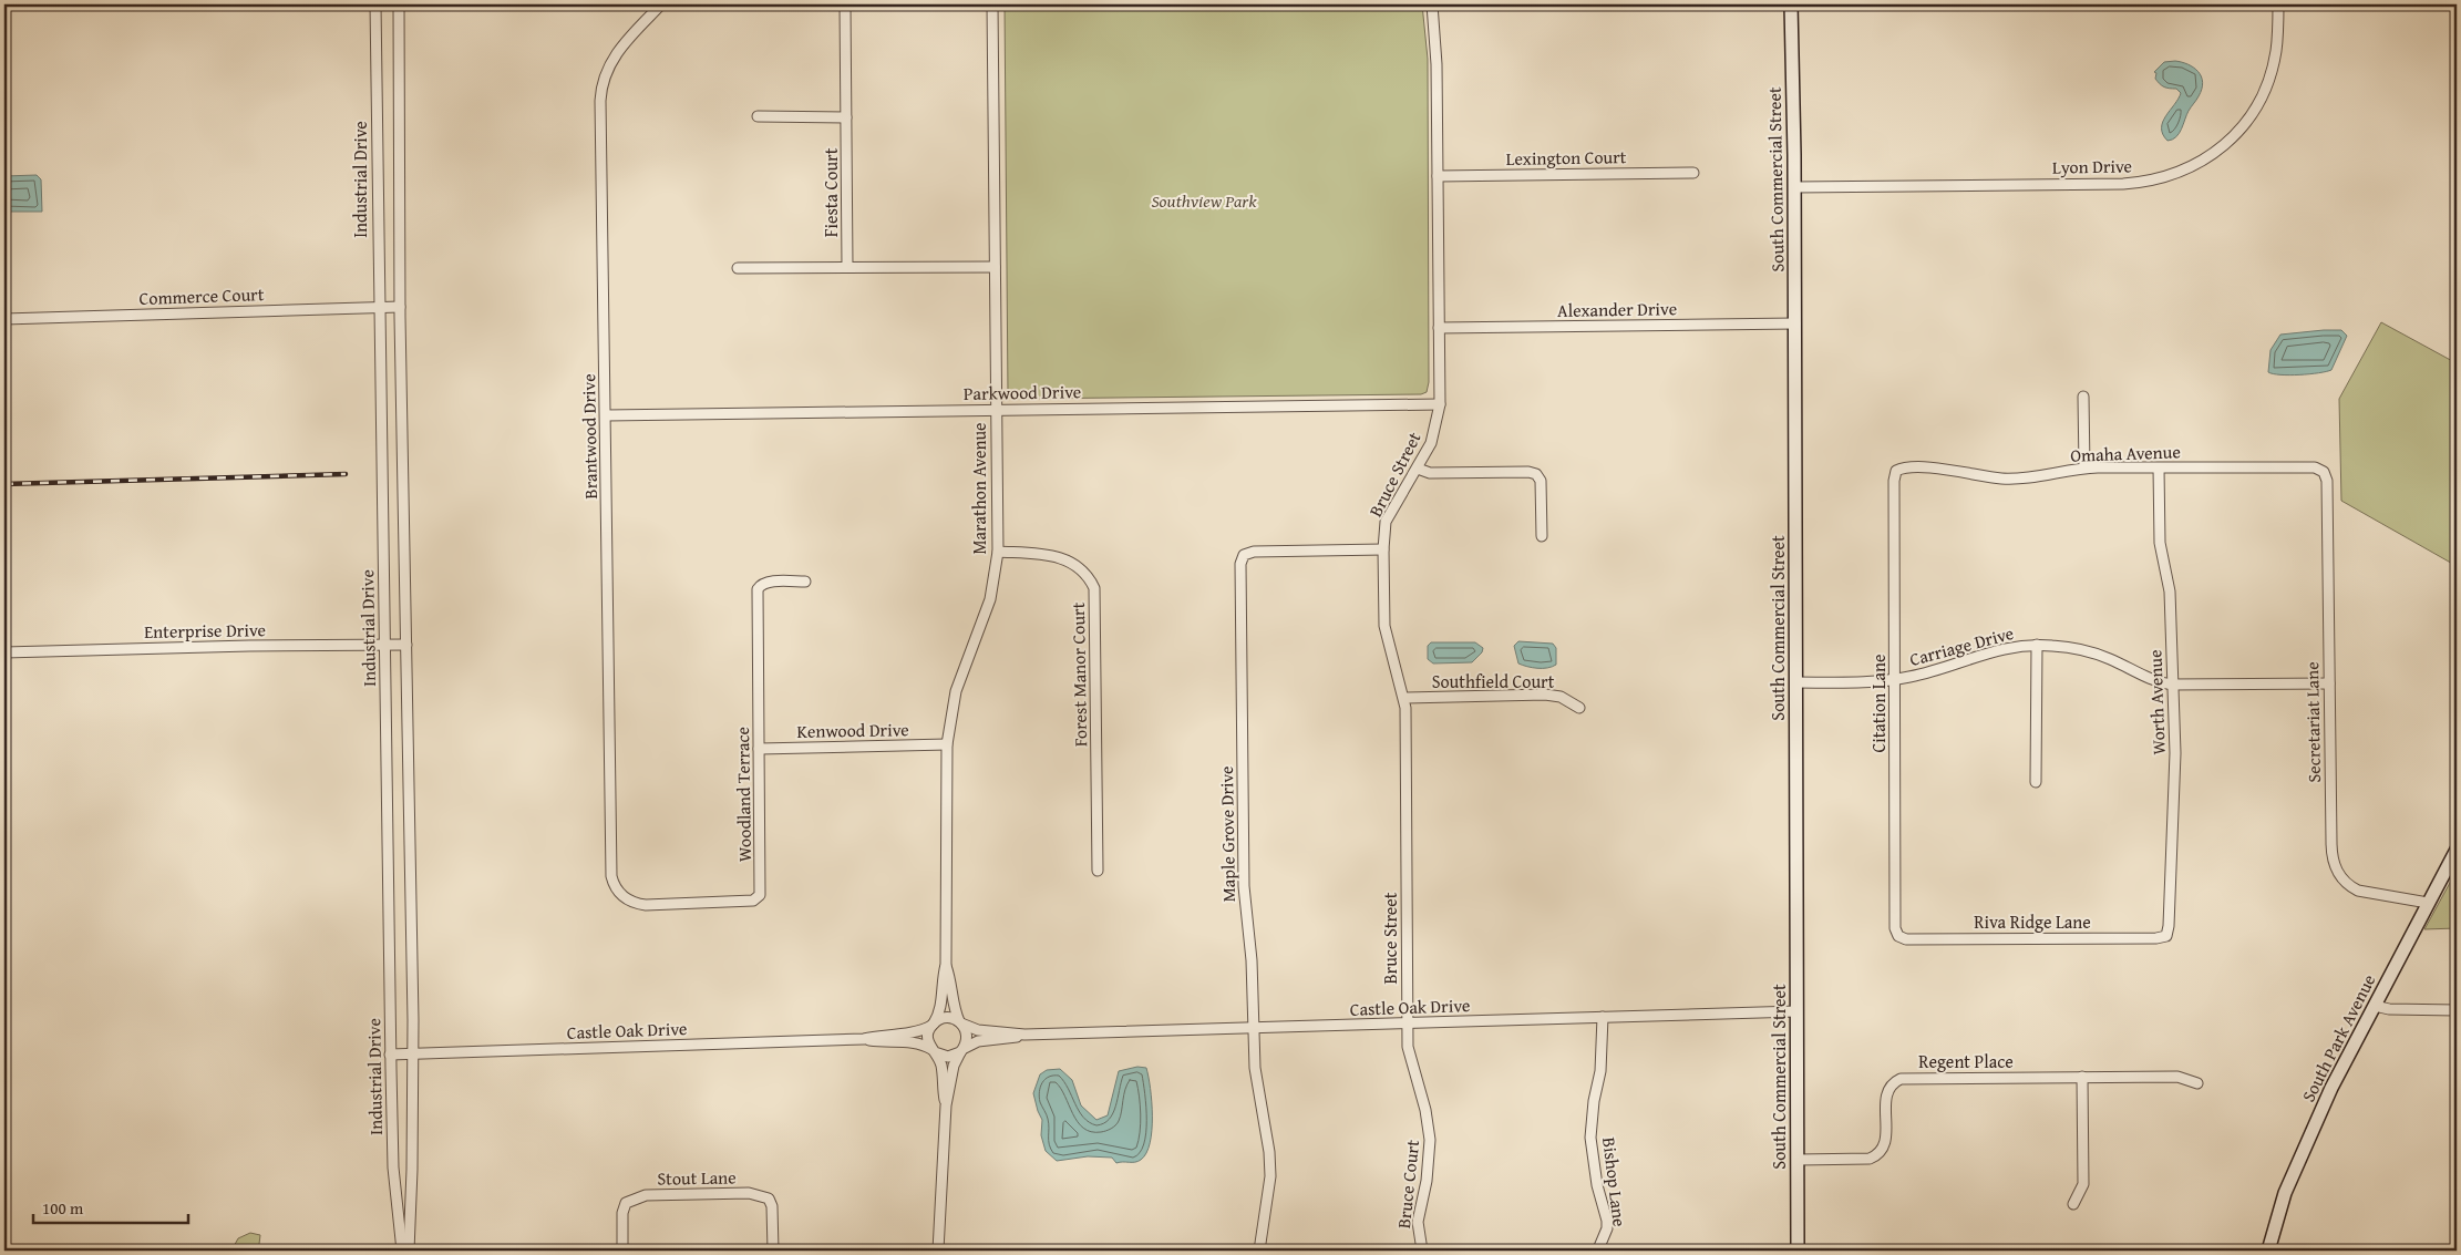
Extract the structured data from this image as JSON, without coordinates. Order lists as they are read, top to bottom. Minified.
{"streets":{"main road":["South Commercial Street","South Park Avenue"],"street":["Lexington Court","Lyon Drive","Industrial Drive","Fiesta Court","Commerce Court","Alexander Drive","Parkwood Drive","Brantwood Drive","Omaha Avenue","Bruce Street","Marathon Avenue","Enterprise Drive","Carriage Drive","Forest Manor Court","Southfield Court","Worth Avenue","Citation Lane","Secretariat Lane","Kenwood Drive","Woodland Terrace","Maple Grove Drive","Riva Ridge Lane","Castle Oak Drive","Regent Place","Stout Lane","Bishop Lane","Bruce Court"]},"crossings":[["Lexington Court","Bruce Street"],["Lyon Drive","South Commercial Street"],["Industrial Drive","Commerce Court"],["Industrial Drive","Enterprise Drive"],["Industrial Drive","Castle Oak Drive"],["South Commercial Street","Alexander Drive"],["South Commercial Street","Carriage Drive"],["South Commercial Street","Castle Oak Drive"],["South Commercial Street","Regent Place"],["Alexander Drive","Bruce Street"],["Parkwood Drive","Brantwood Drive"],["Parkwood Drive","Bruce Street"],["Parkwood Drive","Marathon Avenue"],["Brantwood Drive","Woodland Terrace"],["Omaha Avenue","Worth Avenue"],["Omaha Avenue","Citation Lane"],["Omaha Avenue","Secretariat Lane"],["Bruce Street","Southfield Court"],["Bruce Street","Maple Grove Drive"],["Bruce Street","Castle Oak Drive"],["Bruce Street","Bruce Court"],["Marathon Avenue","Forest Manor Court"],["Marathon Avenue","Kenwood Drive"],["Marathon Avenue","Castle Oak Drive"],["Carriage Drive","Worth Avenue"],["Carriage Drive","Citation Lane"],["Carriage Drive","Secretariat Lane"],["Worth Avenue","Riva Ridge Lane"],["Citation Lane","Riva Ridge Lane"],["Secretariat Lane","South Park Avenue"],["Kenwood Drive","Woodland Terrace"],["Maple Grove Drive","Castle Oak Drive"],["Castle Oak Drive","Bishop Lane"],["Castle Oak Drive","Bruce Court"]],"parks":["Southview Park"],"scale_bar":"100 m"}
